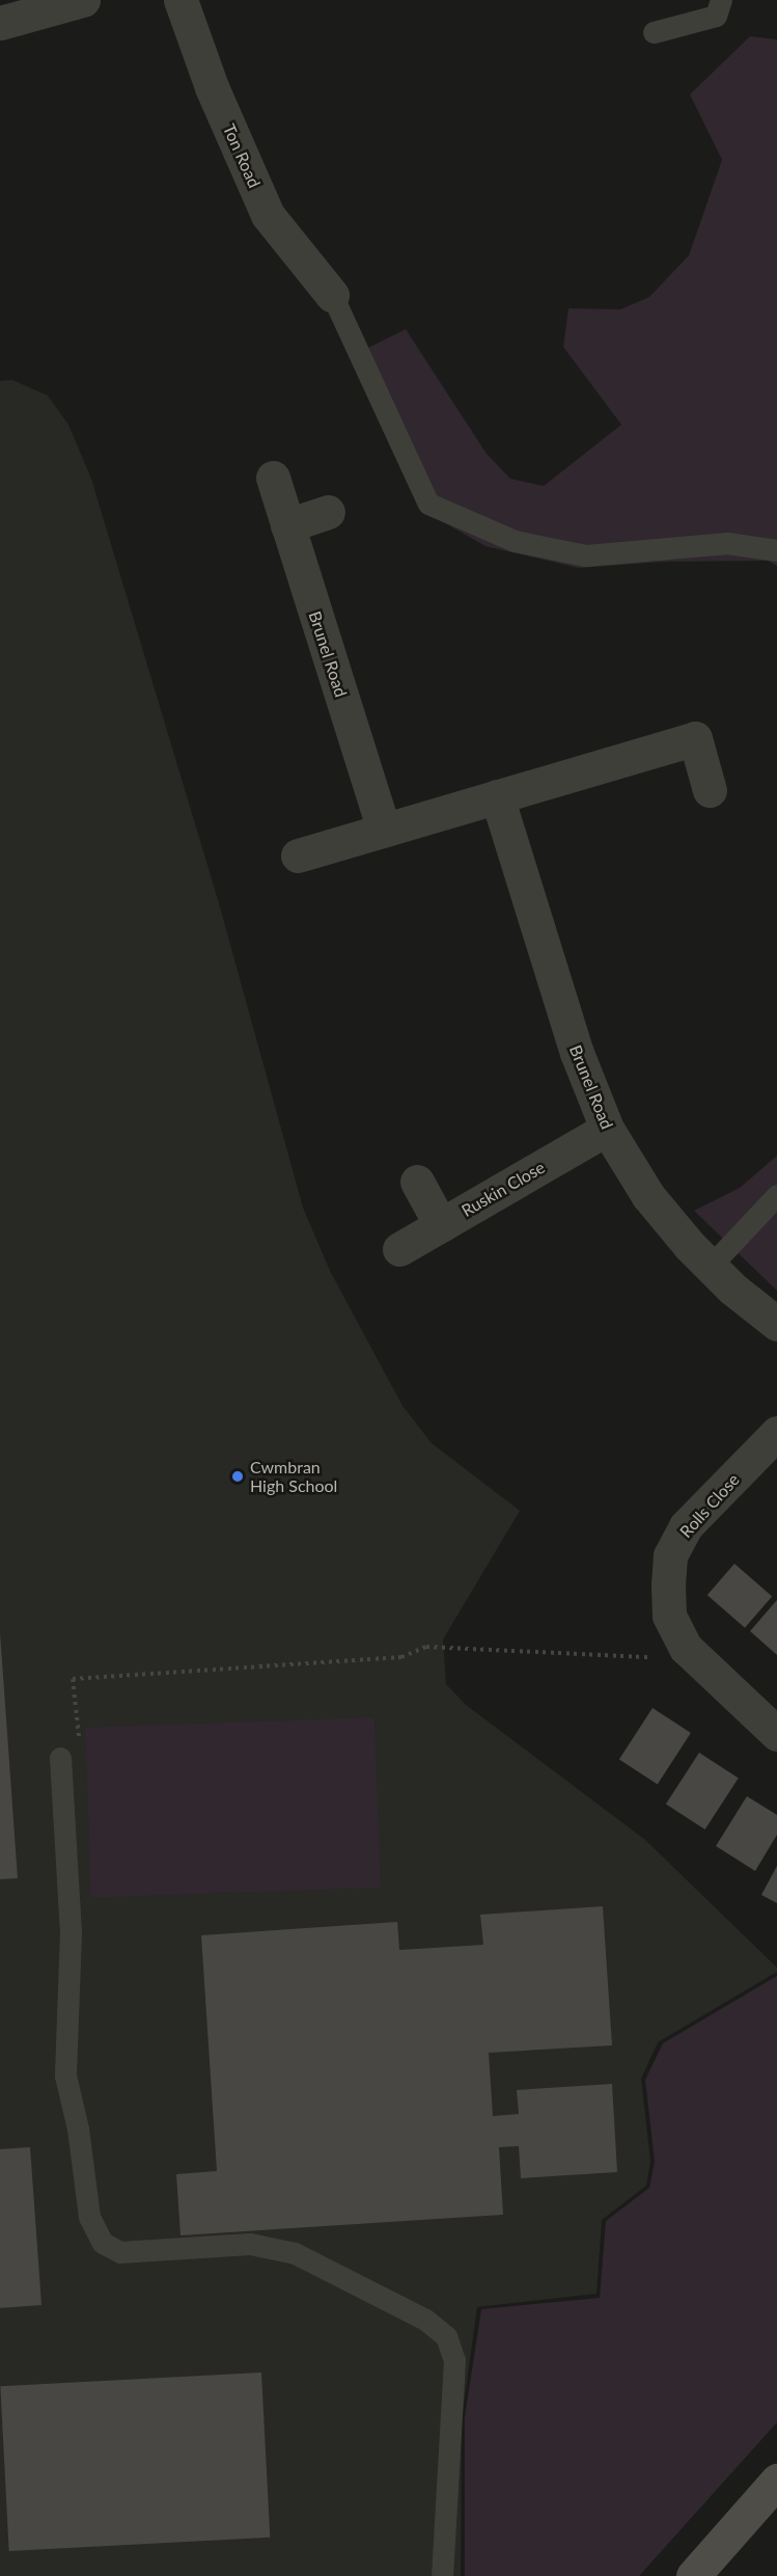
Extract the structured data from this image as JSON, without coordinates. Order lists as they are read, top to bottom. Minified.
{"streets":{"street":["Ton Road","Brunel Road","Ruskin Close","Rolls Close"]},"crossings":[["Brunel Road","Ruskin Close"]],"places":["Cwmbran High School"]}
